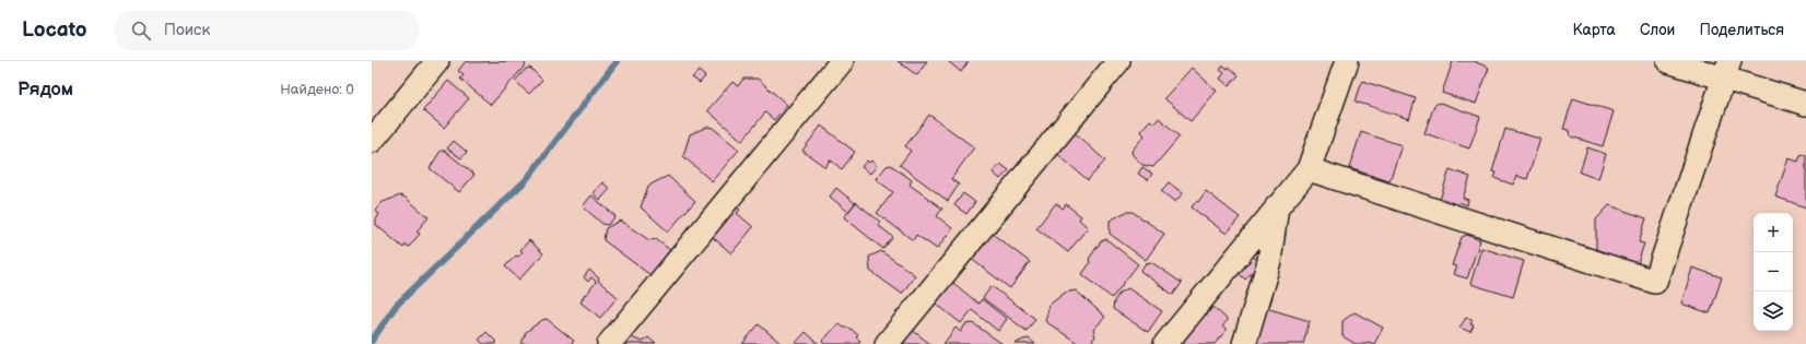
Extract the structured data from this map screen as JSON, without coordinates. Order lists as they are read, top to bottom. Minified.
{"page":{"header":"Locato","search":"Поиск","nav":["Карта","Слои","Поделиться"],"heading":["Рядом","Найдено: 0"],"map_buttons":["+","−"]}}
